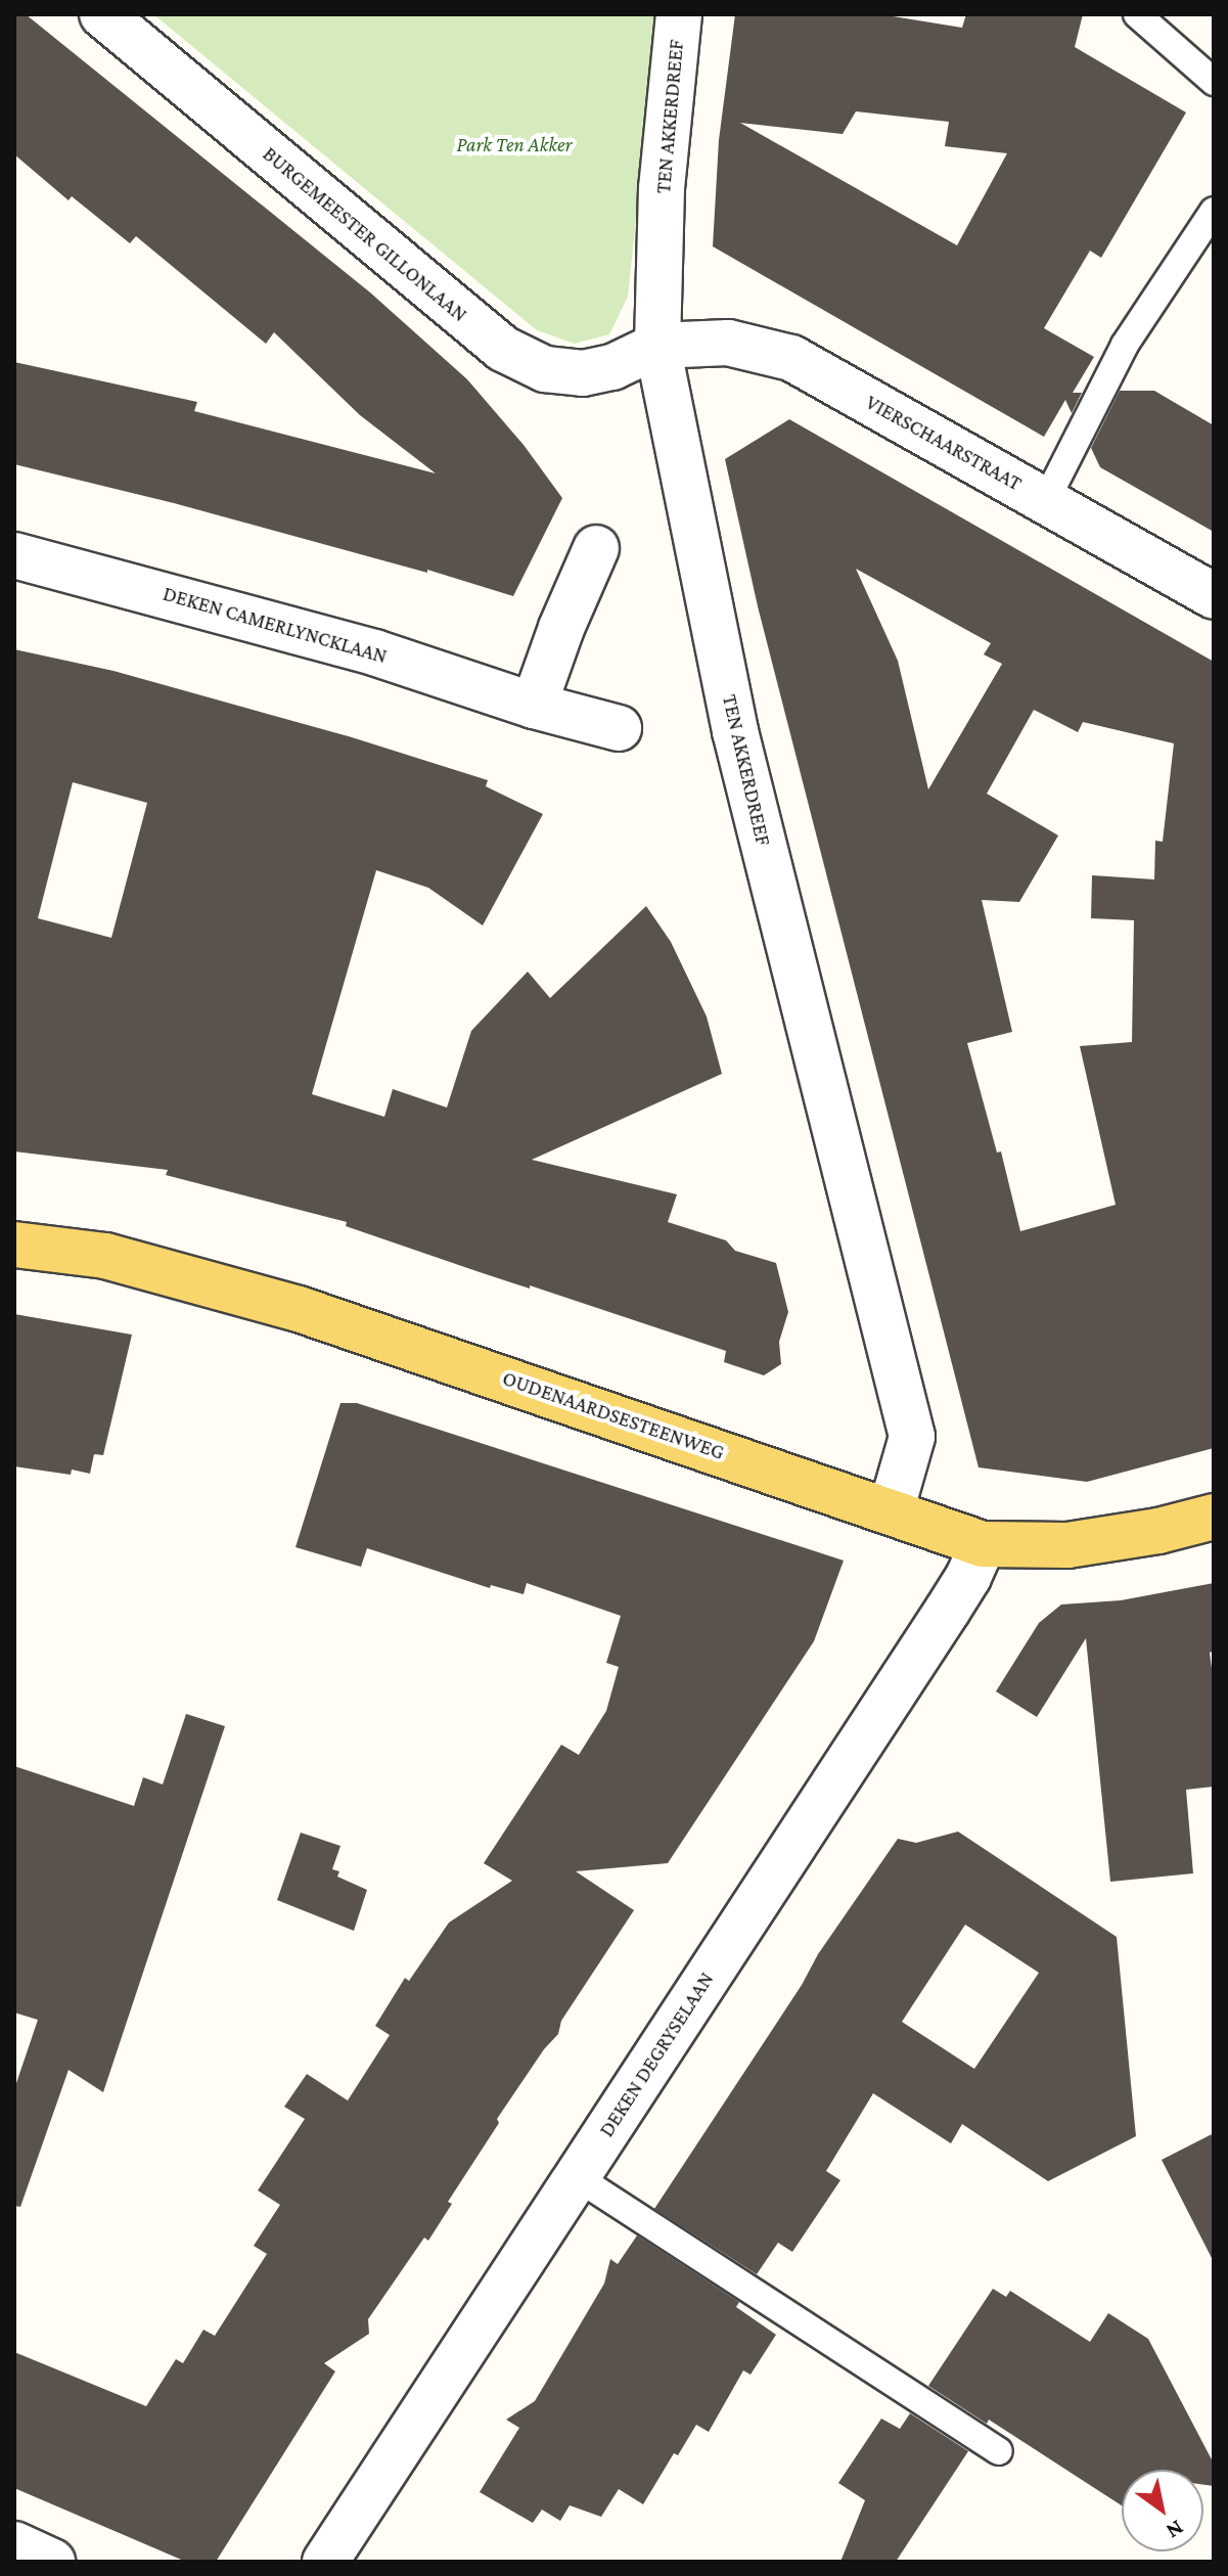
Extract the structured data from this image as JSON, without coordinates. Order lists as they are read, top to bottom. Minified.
{"streets":{"main road":["OUDENAARDSESTEENWEG"],"street":["TEN AKKERDREEF","BURGEMEESTER GILLONLAAN","VIERSCHAARSTRAAT","DEKEN CAMERLYNCKLAAN","DEKEN DEGRYSELAAN"]},"crossings":[["TEN AKKERDREEF","BURGEMEESTER GILLONLAAN"],["TEN AKKERDREEF","VIERSCHAARSTRAAT"],["TEN AKKERDREEF","OUDENAARDSESTEENWEG"],["BURGEMEESTER GILLONLAAN","VIERSCHAARSTRAAT"],["OUDENAARDSESTEENWEG","DEKEN DEGRYSELAAN"]],"parks":["Park Ten Akker"],"north":"bottom right"}
